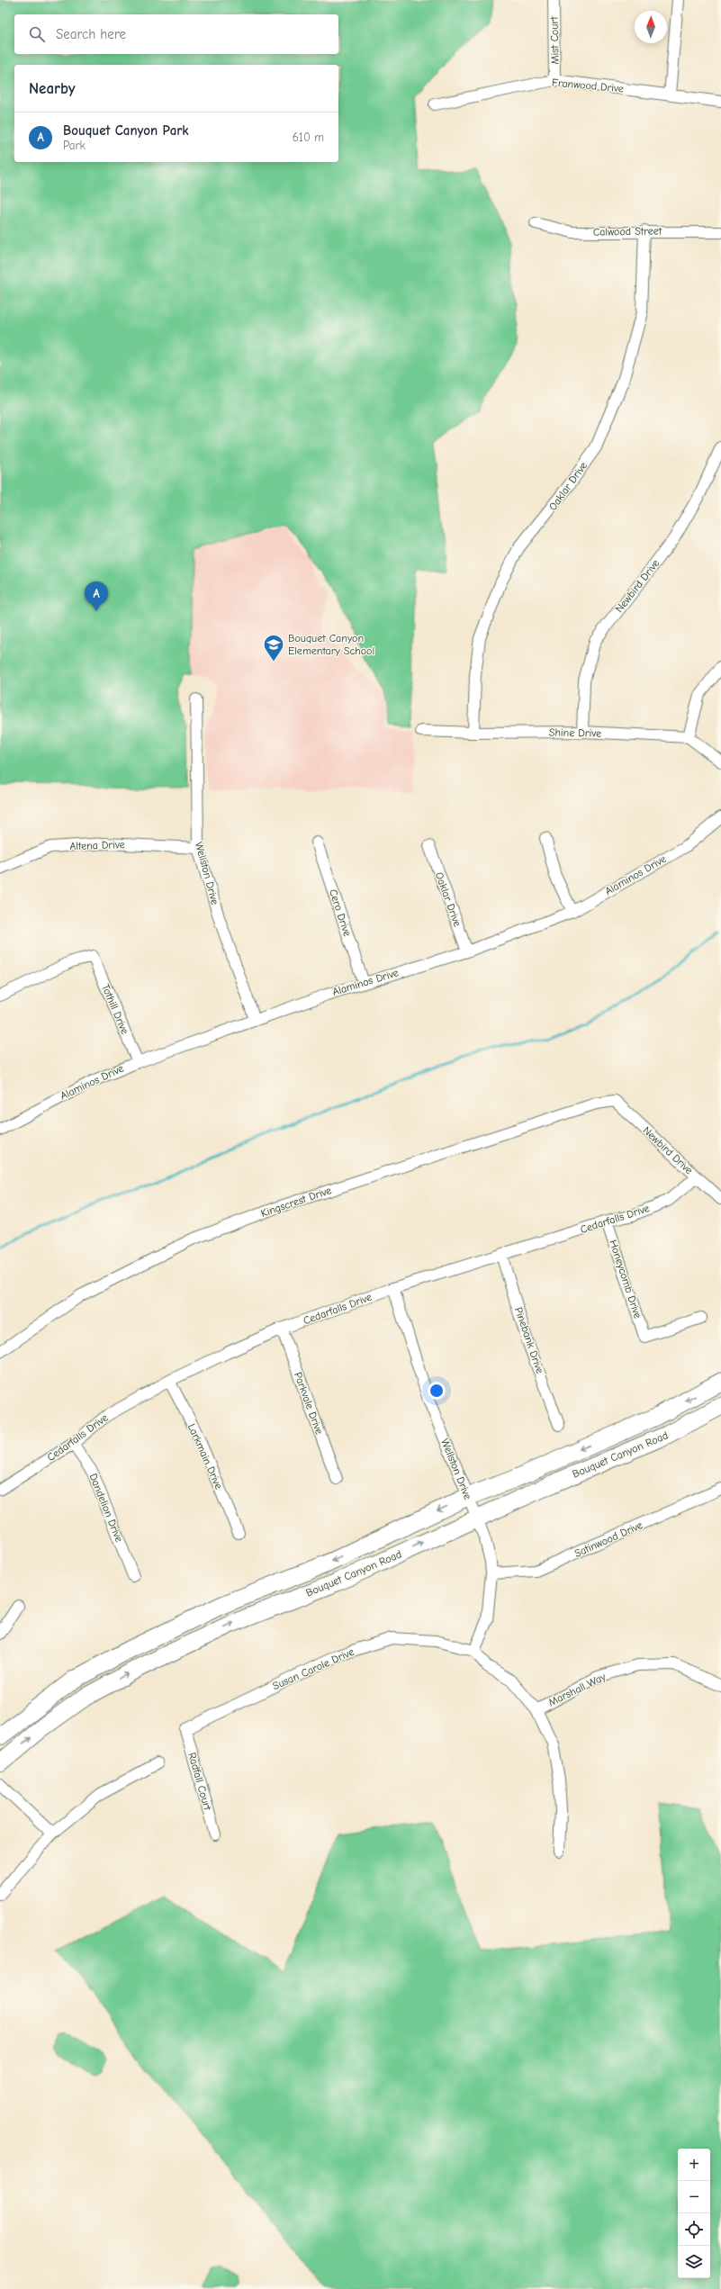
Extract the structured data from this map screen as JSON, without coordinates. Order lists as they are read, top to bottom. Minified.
{"streets":{"main road":["Bouquet Canyon Road"],"street":["Mist Court","Franwood Drive","Calwood Street","Oaklar Drive","Newbird Drive","Shine Drive","Altena Drive","Wellston Drive","Alaminos Drive","Cero Drive","Tothill Drive","Kingscrest Drive","Cedarfalls Drive","Honeycomb Drive","Pinebank Drive","Parkvale Drive","Larkmain Drive","Dandelion Drive","Satinwood Drive","Susan Carole Drive","Marshall Way","Radfall Court"]},"crossings":[["Mist Court","Franwood Drive"],["Calwood Street","Oaklar Drive"],["Oaklar Drive","Shine Drive"],["Oaklar Drive","Alaminos Drive"],["Newbird Drive","Shine Drive"],["Newbird Drive","Kingscrest Drive"],["Newbird Drive","Cedarfalls Drive"],["Altena Drive","Wellston Drive"],["Wellston Drive","Alaminos Drive"],["Wellston Drive","Cedarfalls Drive"],["Wellston Drive","Bouquet Canyon Road"],["Wellston Drive","Satinwood Drive"],["Wellston Drive","Susan Carole Drive"],["Alaminos Drive","Cero Drive"],["Alaminos Drive","Tothill Drive"],["Cedarfalls Drive","Honeycomb Drive"],["Cedarfalls Drive","Pinebank Drive"],["Cedarfalls Drive","Parkvale Drive"],["Cedarfalls Drive","Larkmain Drive"],["Cedarfalls Drive","Dandelion Drive"],["Susan Carole Drive","Radfall Court"]],"places":{"school or university":["Bouquet Canyon Elementary School"]},"north":"top","page":{"search":"Search here","heading":"Nearby","list":[{"mark":"A","name":"Bouquet Canyon Park","note":"Park","value":"610 m"}],"pins":"A","map_buttons":["+","−"]}}
